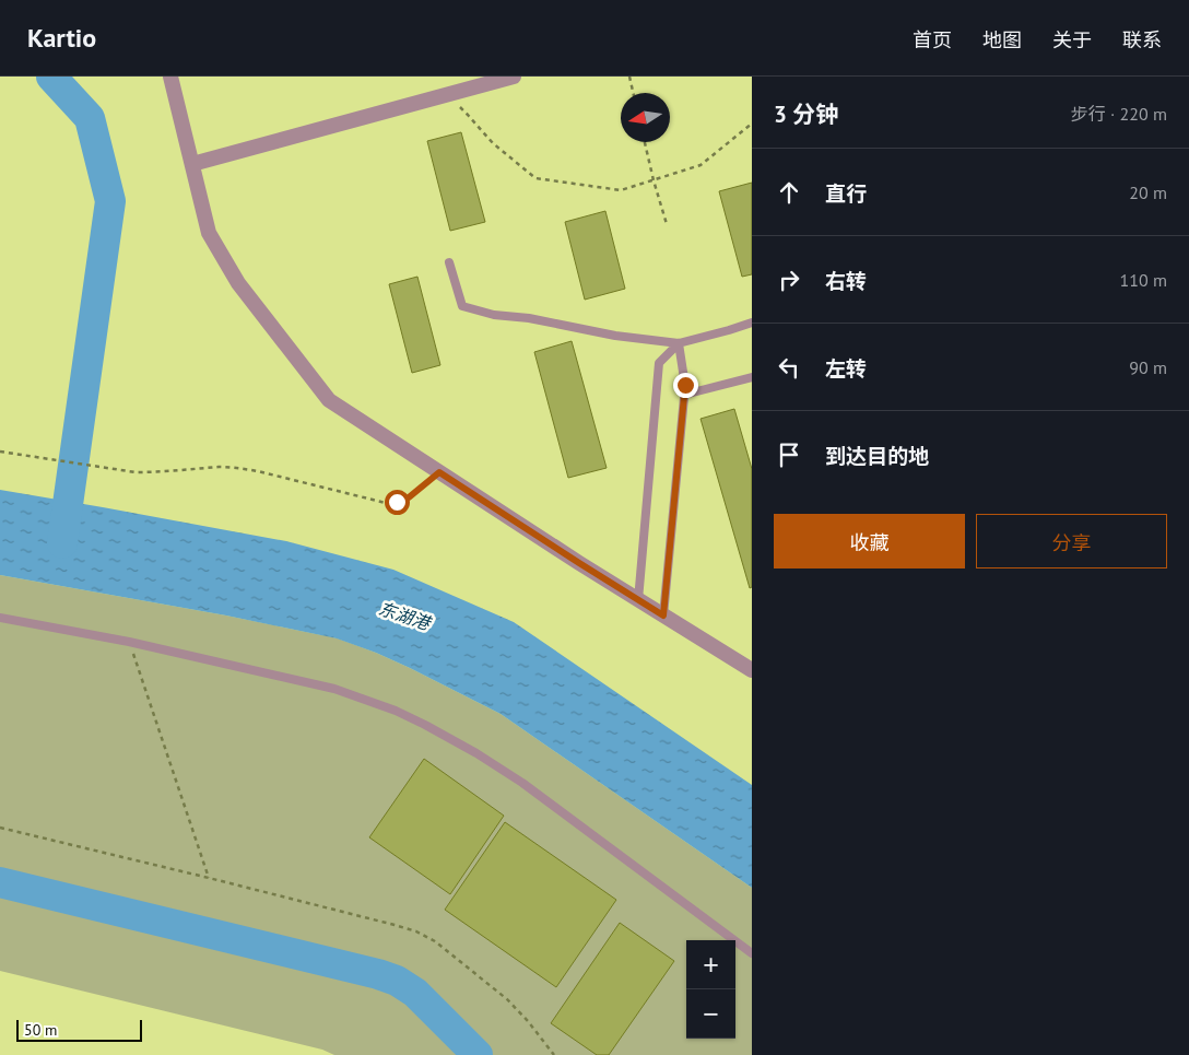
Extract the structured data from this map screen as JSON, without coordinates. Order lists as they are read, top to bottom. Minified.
{"water":["东湖港"],"scale_bar":"50 m","north":"left","page":{"header":"Kartio","nav":["首页","地图","关于","联系"],"heading":["3 分钟","步行 · 220 m"],"list":[["直行","20 m"],["右转","110 m"],["左转","90 m"],"到达目的地"],"buttons":["收藏","分享"],"map_buttons":["+","−"],"scale":"50 m"}}
